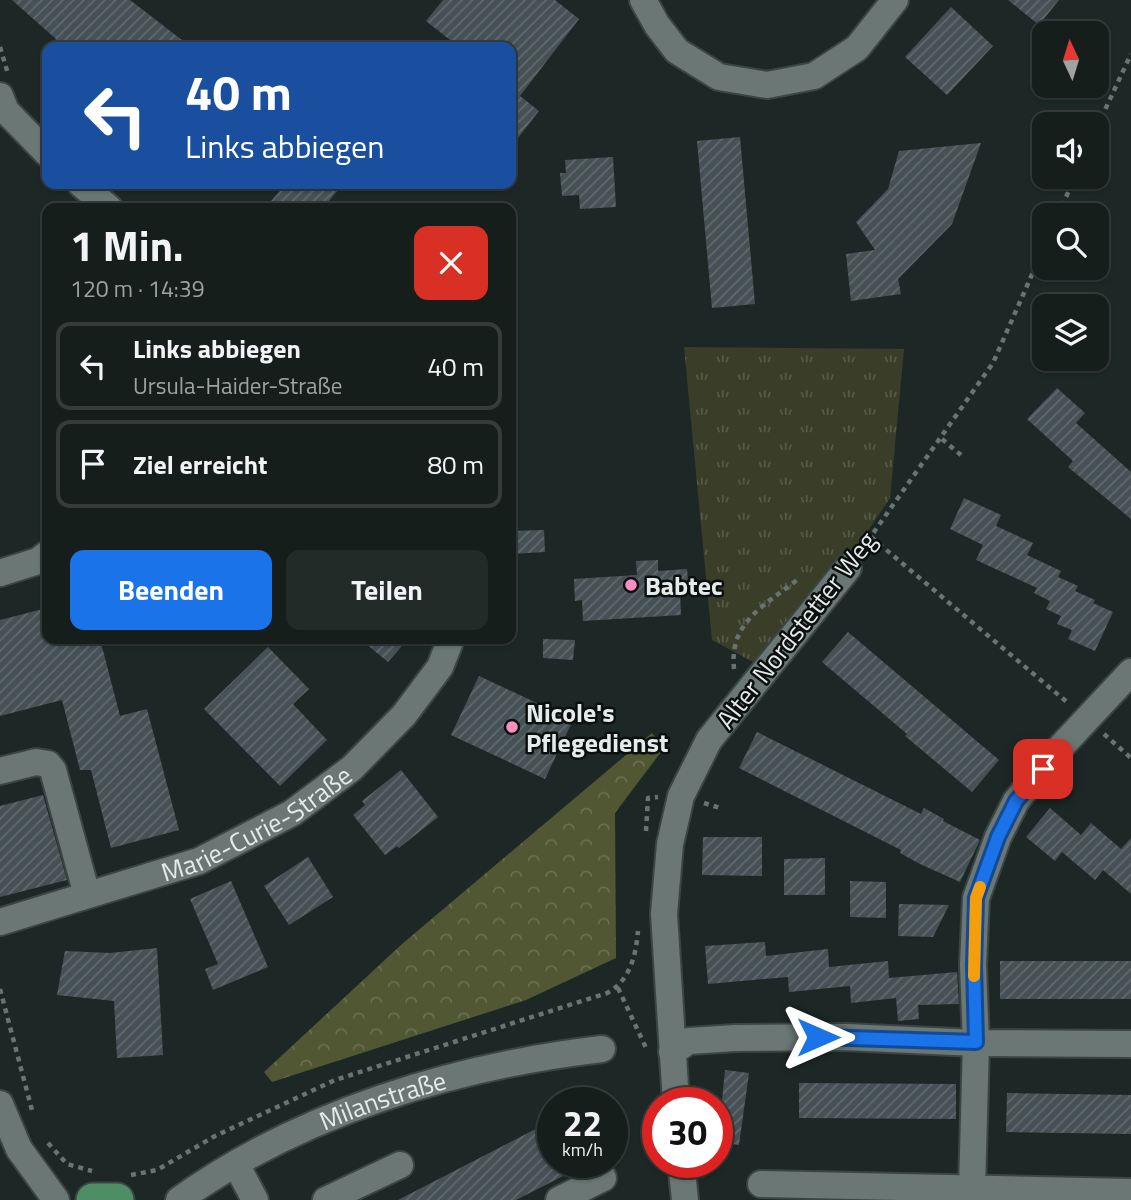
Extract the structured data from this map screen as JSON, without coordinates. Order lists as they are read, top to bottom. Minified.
{"streets":{"street":["Alter Nordstetter Weg","Marie-Curie-Straße","Milanstraße"]},"places":["Babtec","Nicole's Pflegedienst"],"north":"top","page":{"turn":["40 m","Links abbiegen"],"heading":["1 Min.","120 m · 14:39"],"list":[{"name":"Links abbiegen","note":"Ursula-Haider-Straße","value":"40 m"},{"name":"Ziel erreicht","value":"80 m"}],"buttons":["Beenden","Teilen"],"speed":"22 km/h","limit":"30"}}
